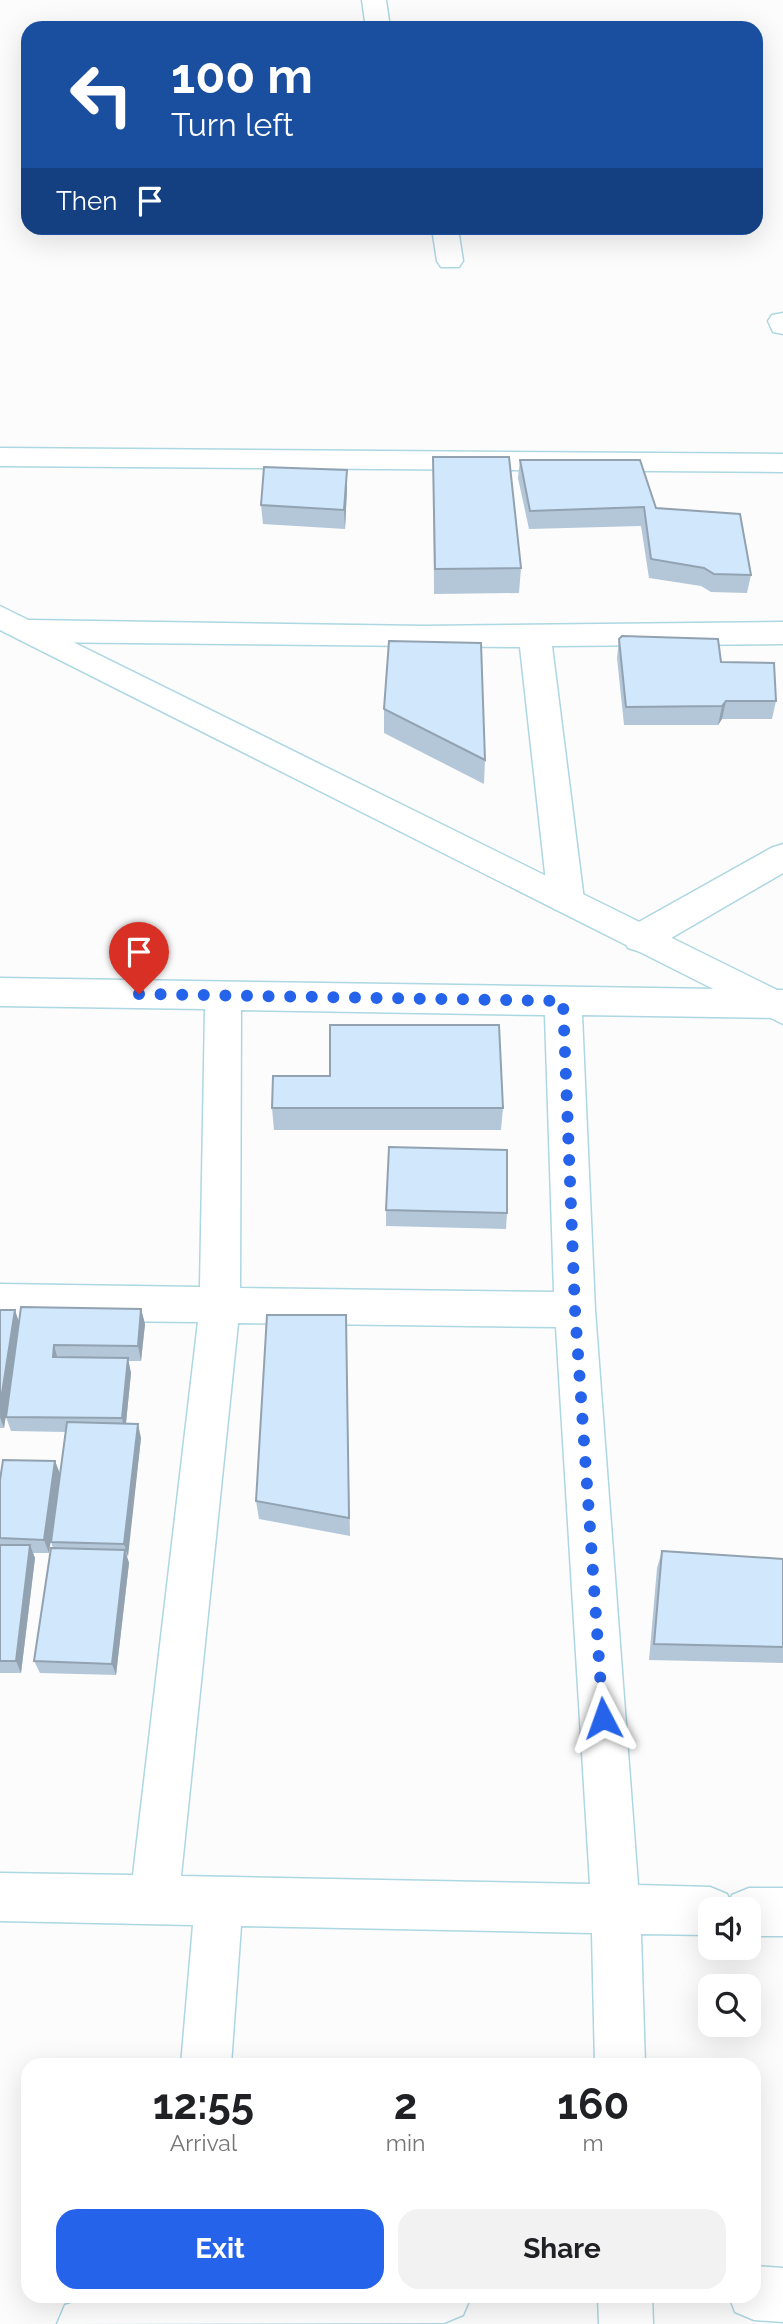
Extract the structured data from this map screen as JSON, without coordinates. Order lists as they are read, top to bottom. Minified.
{"page":{"turn":["100 m","Turn left"],"then":"Then","eta":["12:55","Arrival","2","min","160","m"],"buttons":["Exit","Share"]}}
